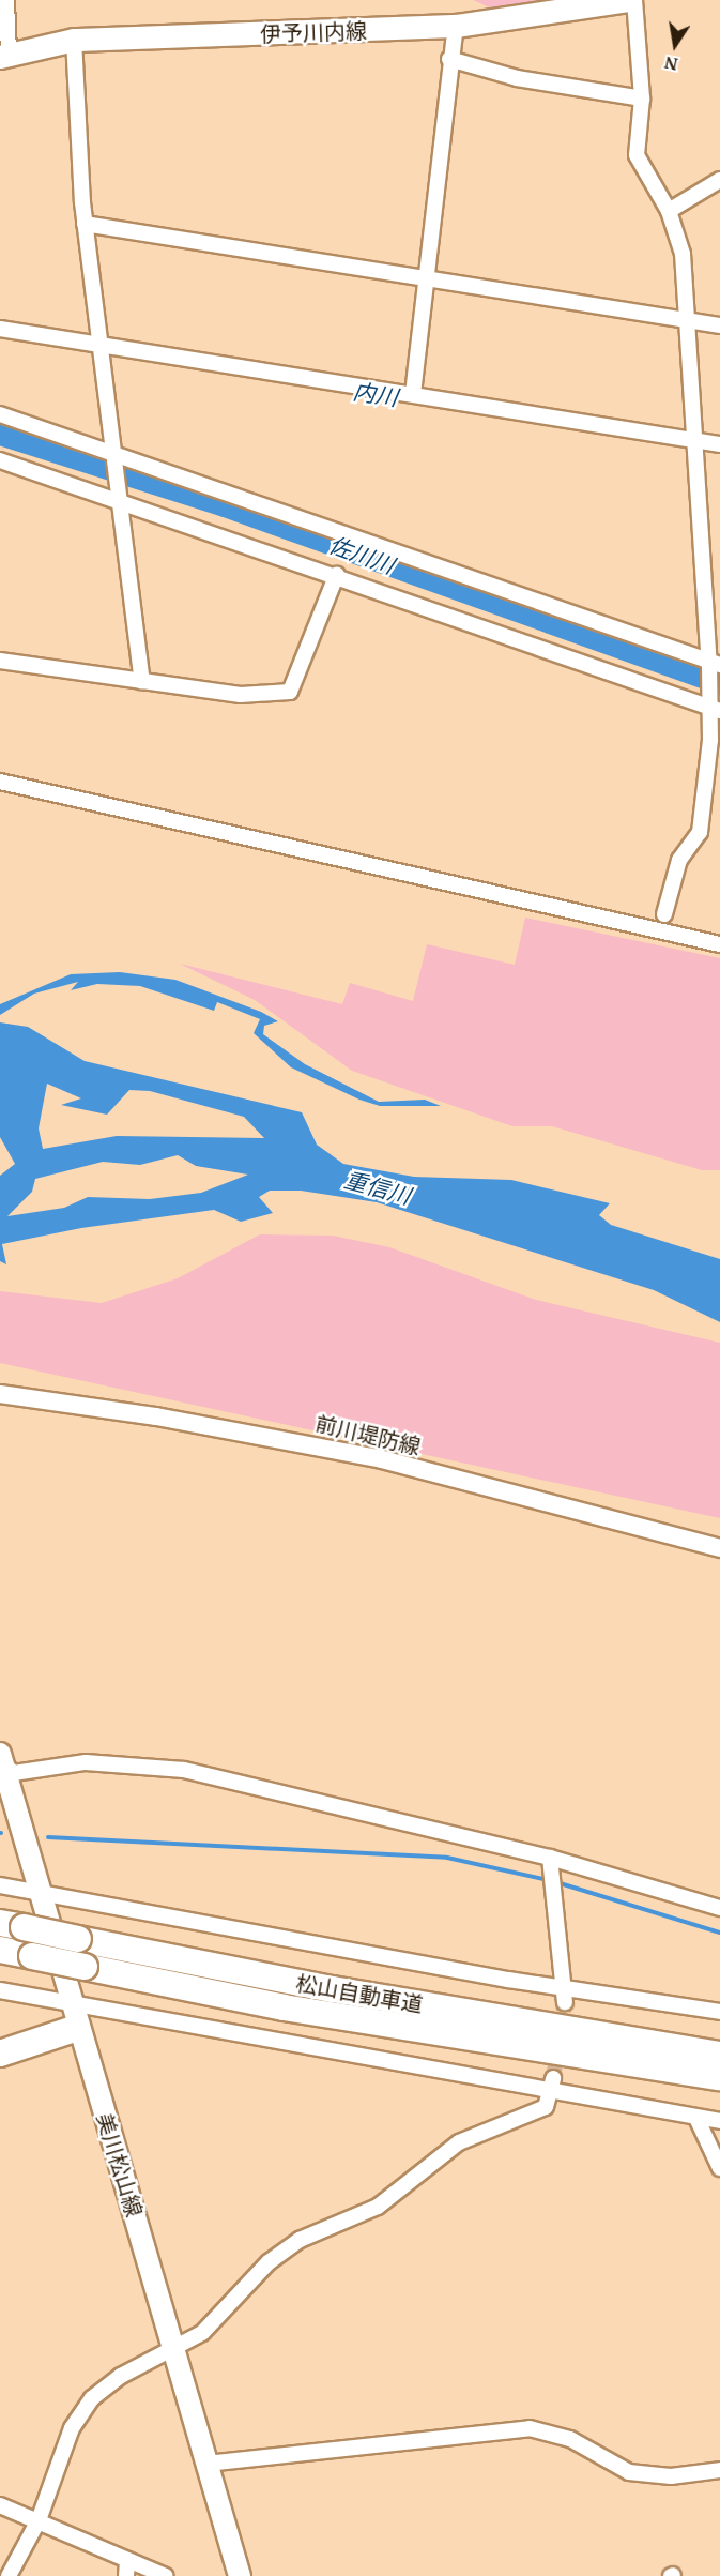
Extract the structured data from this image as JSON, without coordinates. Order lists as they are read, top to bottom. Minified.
{"streets":{"highway":["松山自動車道"],"main road":["伊予川内線","美川松山線"],"street":["前川堤防線"]},"water":["内川","佐川川","重信川"],"north":"bottom"}
